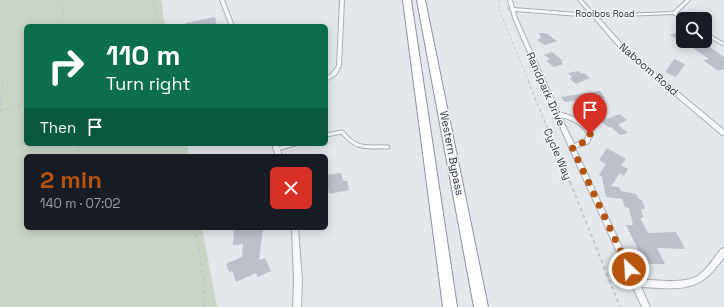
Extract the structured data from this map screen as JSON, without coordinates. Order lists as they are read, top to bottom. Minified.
{"streets":{"highway":["Western Bypass"],"street":["Rooibos Road","Naboom Road","Randpark Drive"],"path":["Cycle Way"]},"crossings":[["Rooibos Road","Naboom Road"],["Rooibos Road","Randpark Drive"]],"page":{"turn":["110 m","Turn right"],"then":"Then","heading":["2 min","140 m · 07:02"]}}
